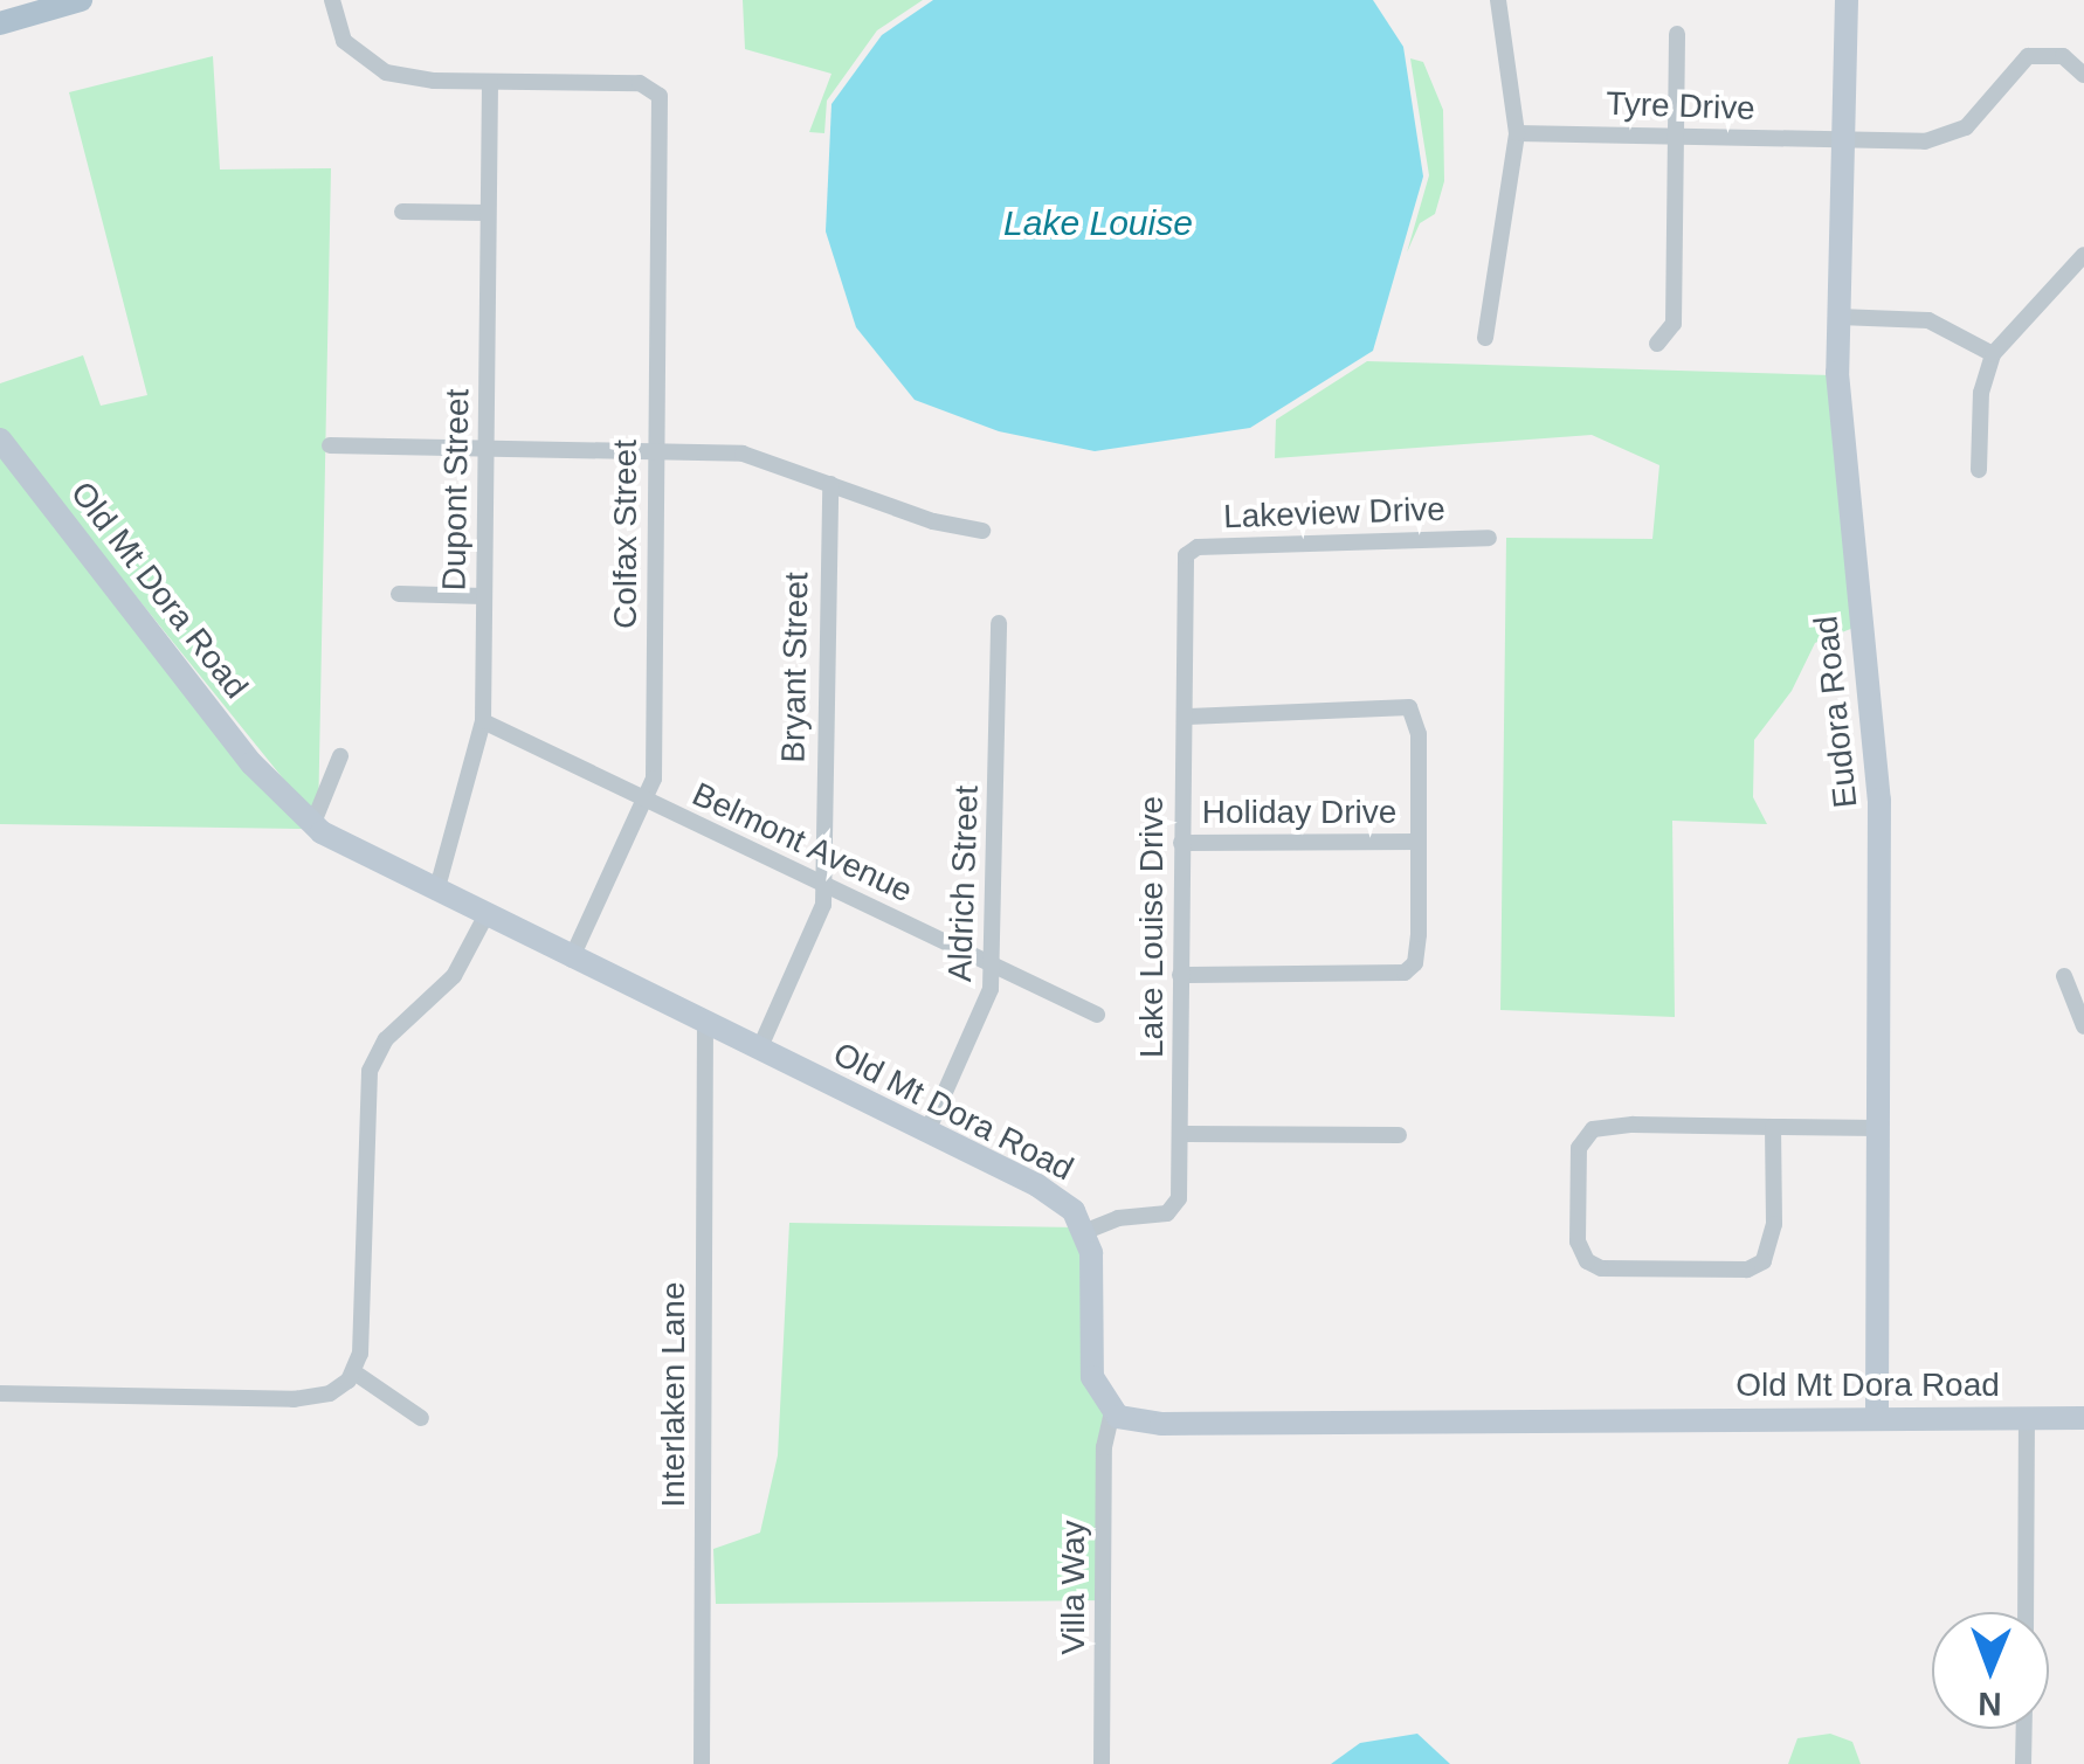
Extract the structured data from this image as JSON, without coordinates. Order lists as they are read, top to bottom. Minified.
{"streets":{"street":["Tyre Drive","Dupont Street","Lakeview Drive","Colfax Street","Old Mt Dora Road","Bryant Street","Eudora Road","Holiday Drive","Belmont Avenue","Aldrich Street","Lake Louise Drive","Interlaken Lane","Villa Way"]},"crossings":[["Tyre Drive","Eudora Road"],["Dupont Street","Colfax Street"],["Dupont Street","Old Mt Dora Road"],["Dupont Street","Belmont Avenue"],["Lakeview Drive","Lake Louise Drive"],["Colfax Street","Old Mt Dora Road"],["Colfax Street","Belmont Avenue"],["Old Mt Dora Road","Bryant Street"],["Old Mt Dora Road","Eudora Road"],["Old Mt Dora Road","Aldrich Street"],["Old Mt Dora Road","Lake Louise Drive"],["Old Mt Dora Road","Interlaken Lane"],["Old Mt Dora Road","Villa Way"],["Bryant Street","Belmont Avenue"],["Holiday Drive","Lake Louise Drive"],["Belmont Avenue","Aldrich Street"]],"water":["Lake Louise"],"north":"bottom"}
